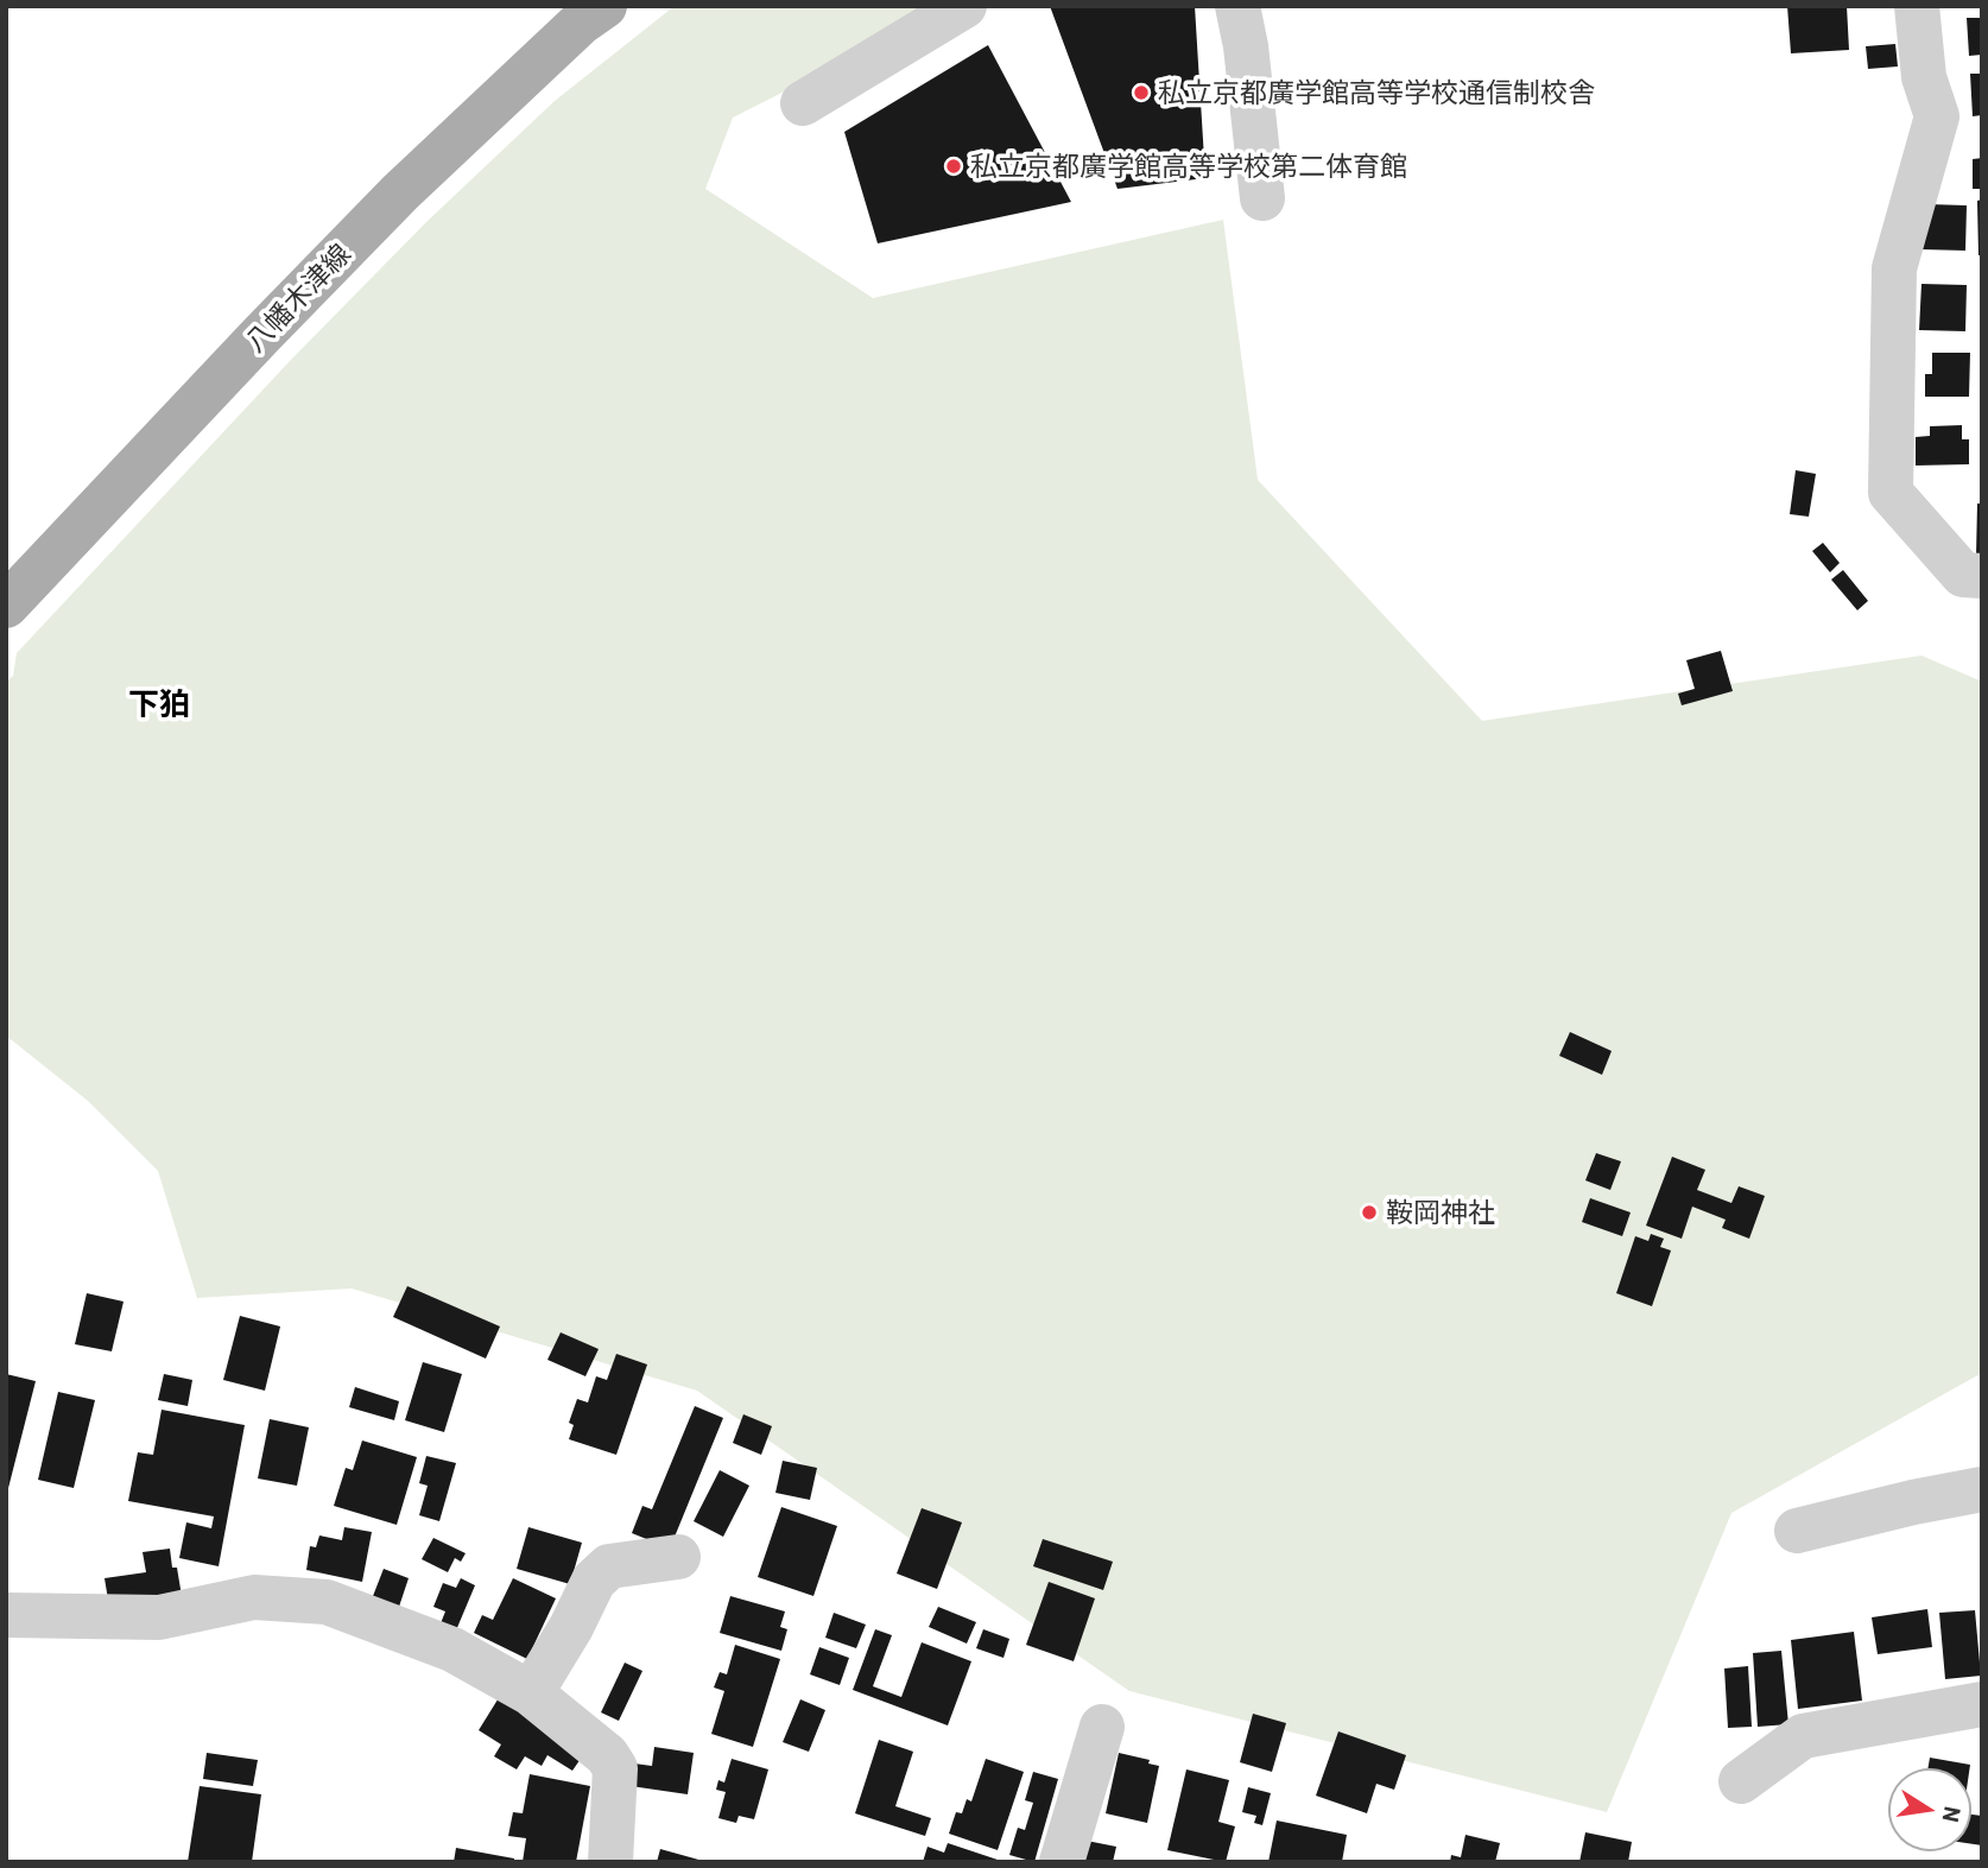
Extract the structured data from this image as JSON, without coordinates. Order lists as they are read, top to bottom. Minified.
{"streets":{"main road":["八幡木津線"]},"districts":["下狛"],"places":["私立京都廣学館高等学校通信制校舎","私立京都廣学館高等学校第二体育館","鞍岡神社"],"north":"right"}
